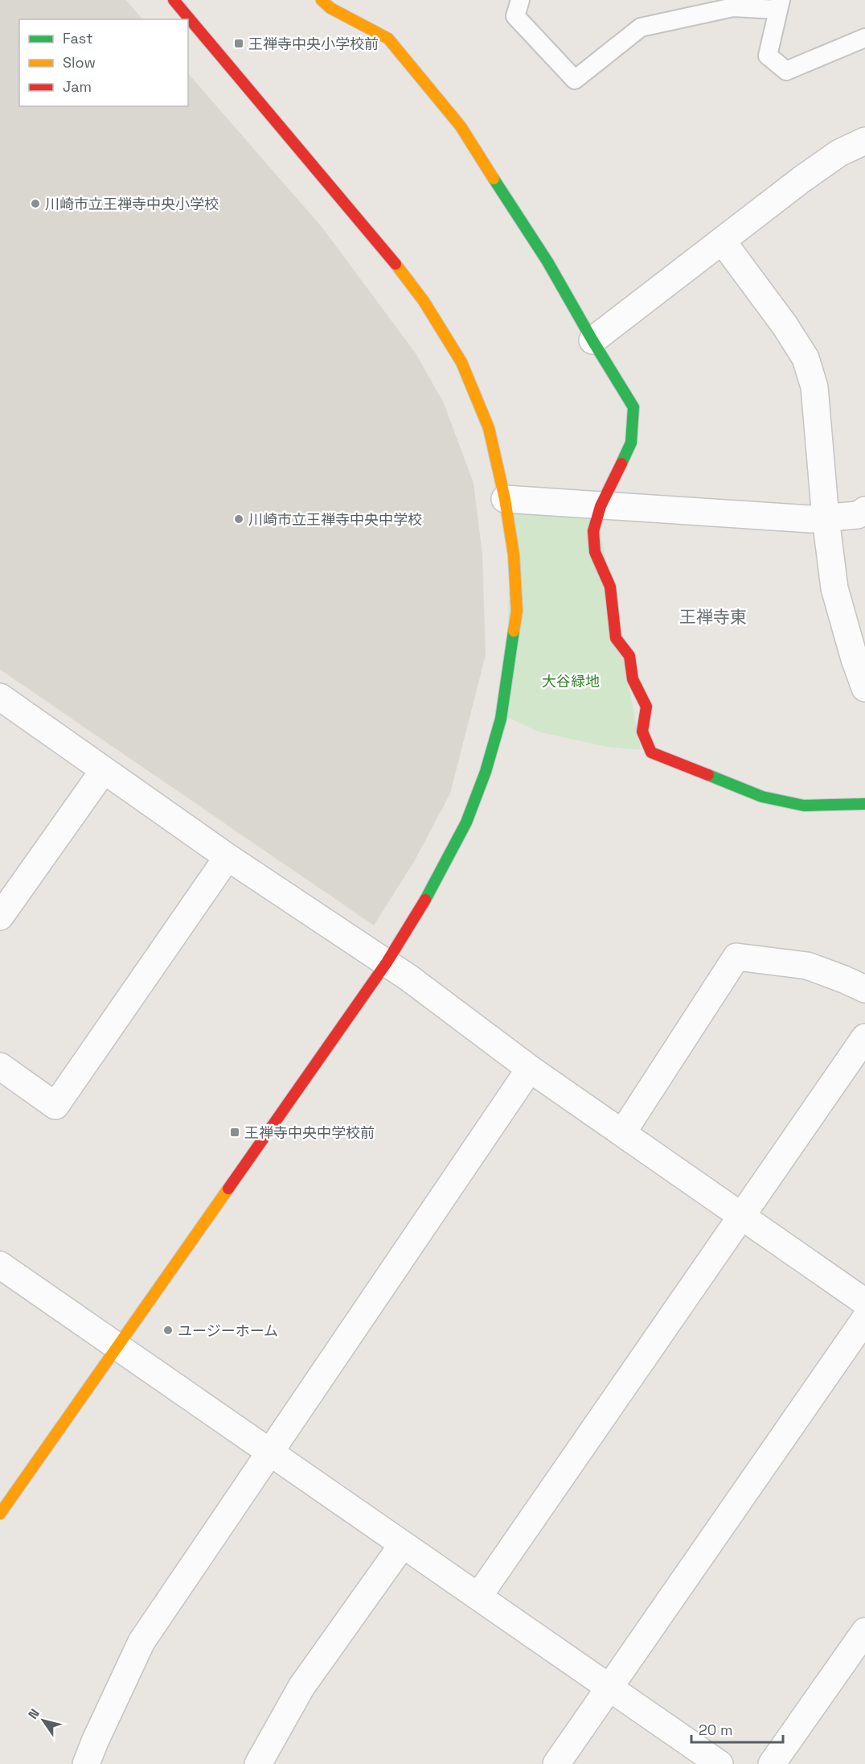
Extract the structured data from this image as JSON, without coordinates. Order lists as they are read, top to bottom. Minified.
{"districts":["王禅寺東"],"parks":["大谷緑地"],"places":{"transit":["王禅寺中央小学校前","王禅寺中央中学校前"],"other":["川崎市立王禅寺中央小学校","川崎市立王禅寺中央中学校","ユージーホーム"]},"legend":["Fast","Slow","Jam"],"scale_bar":"20 m","north":"top left"}
